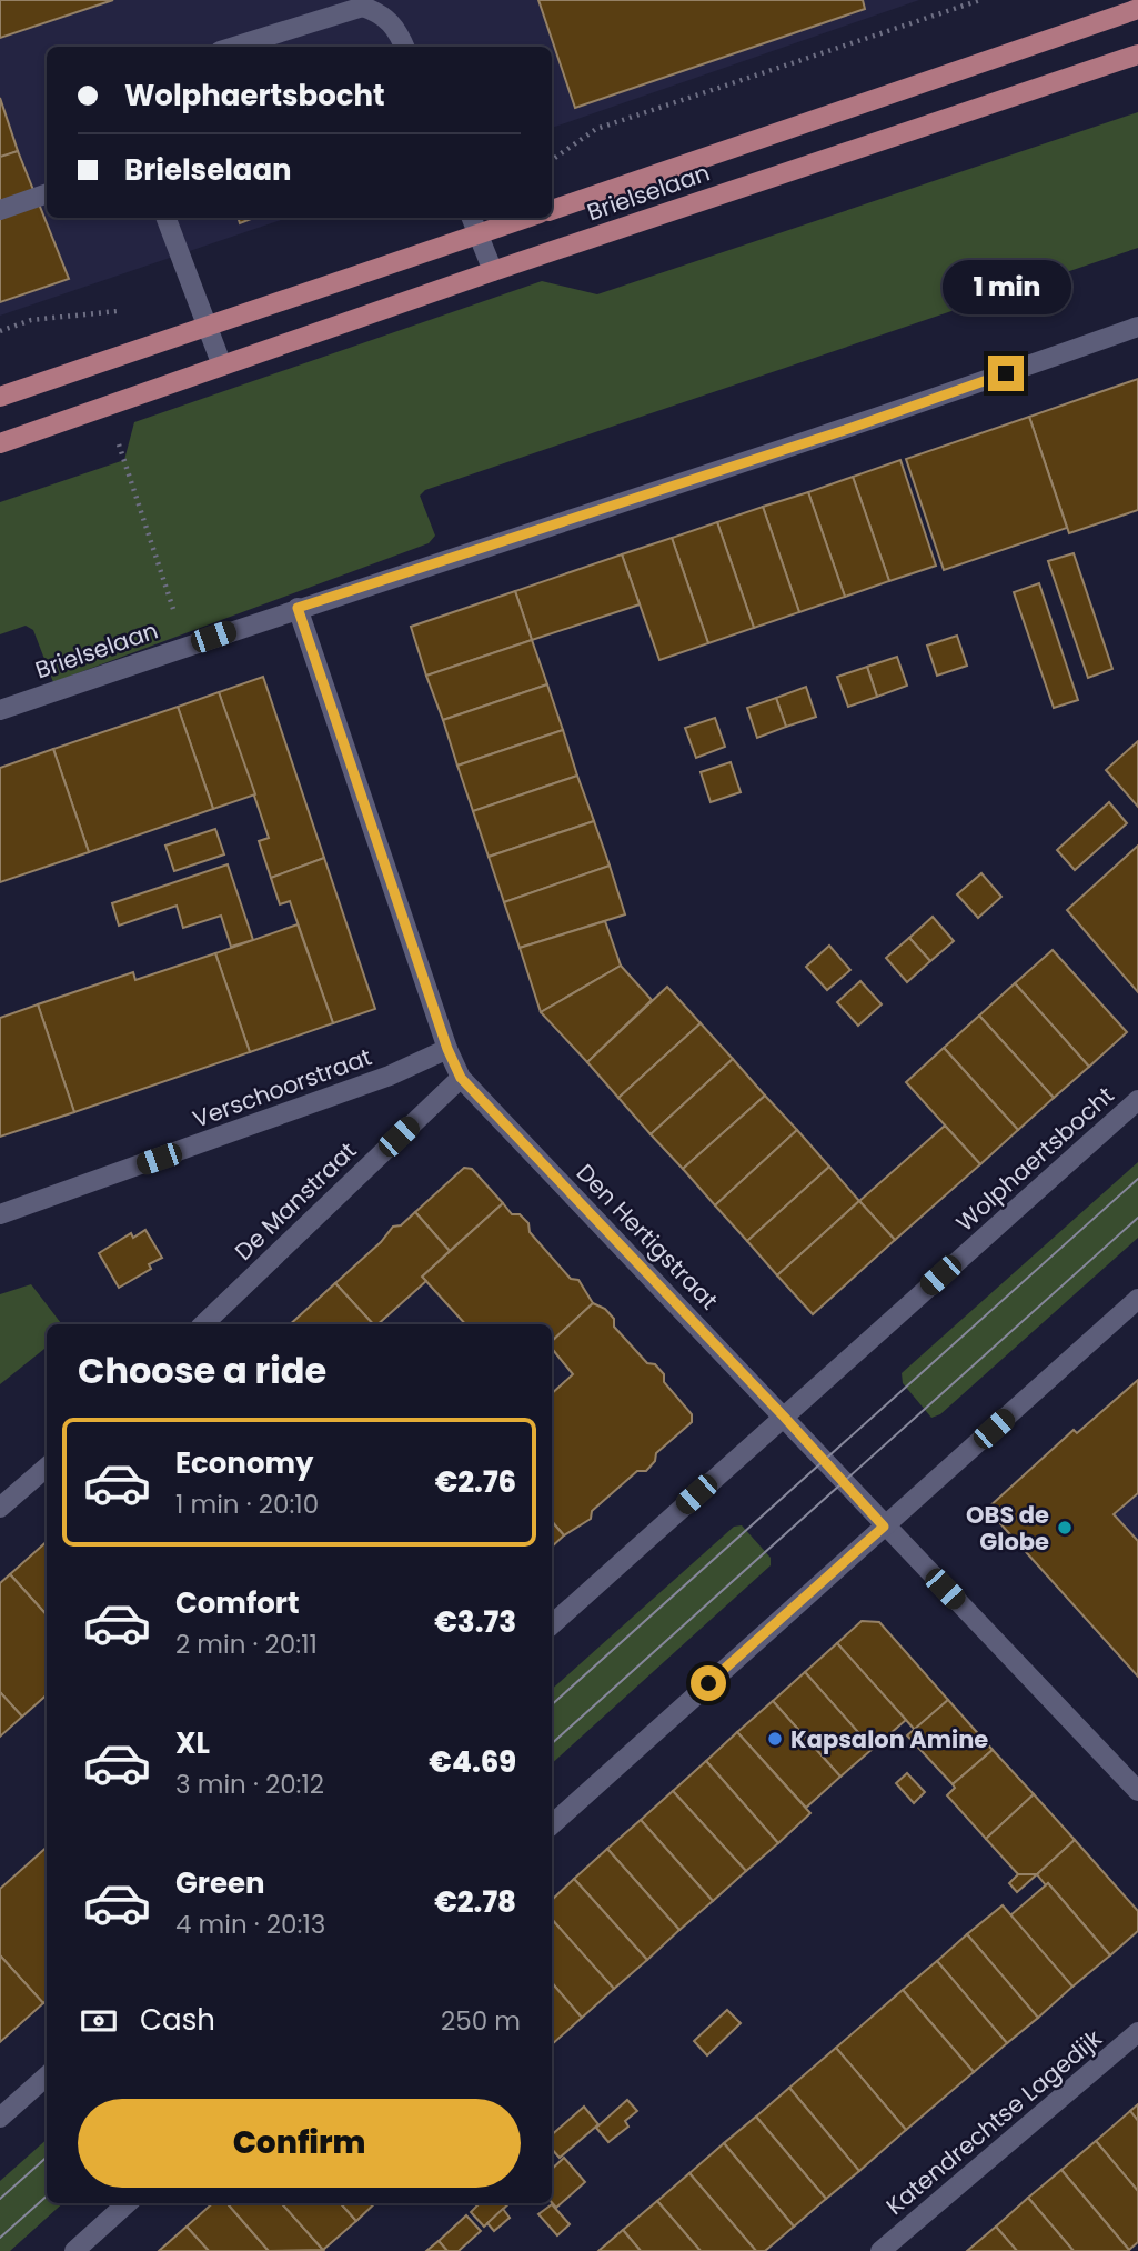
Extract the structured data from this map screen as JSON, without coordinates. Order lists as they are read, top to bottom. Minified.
{"streets":{"main road":["Brielselaan"],"street":["Verschoorstraat","Wolphaertsbocht","De Manstraat","Den Hertigstraat","Katendrechtse Lagedijk"]},"crossings":[["Brielselaan","Den Hertigstraat"],["Verschoorstraat","Den Hertigstraat"],["Wolphaertsbocht","Den Hertigstraat"],["De Manstraat","Den Hertigstraat"]],"places":["OBS de Globe","Kapsalon Amine"],"page":{"banner":["Wolphaertsbocht","Brielselaan"],"bubble":"1 min","heading":"Choose a ride","list":[{"name":"Economy","note":"1 min · 20:10","value":"€2.76"},{"name":"Comfort","note":"2 min · 20:11","value":"€3.73"},{"name":"XL","note":"3 min · 20:12","value":"€4.69"},{"name":"Green","note":"4 min · 20:13","value":"€2.78"}],"pay":["Cash","250 m"],"buttons":"Confirm"}}
